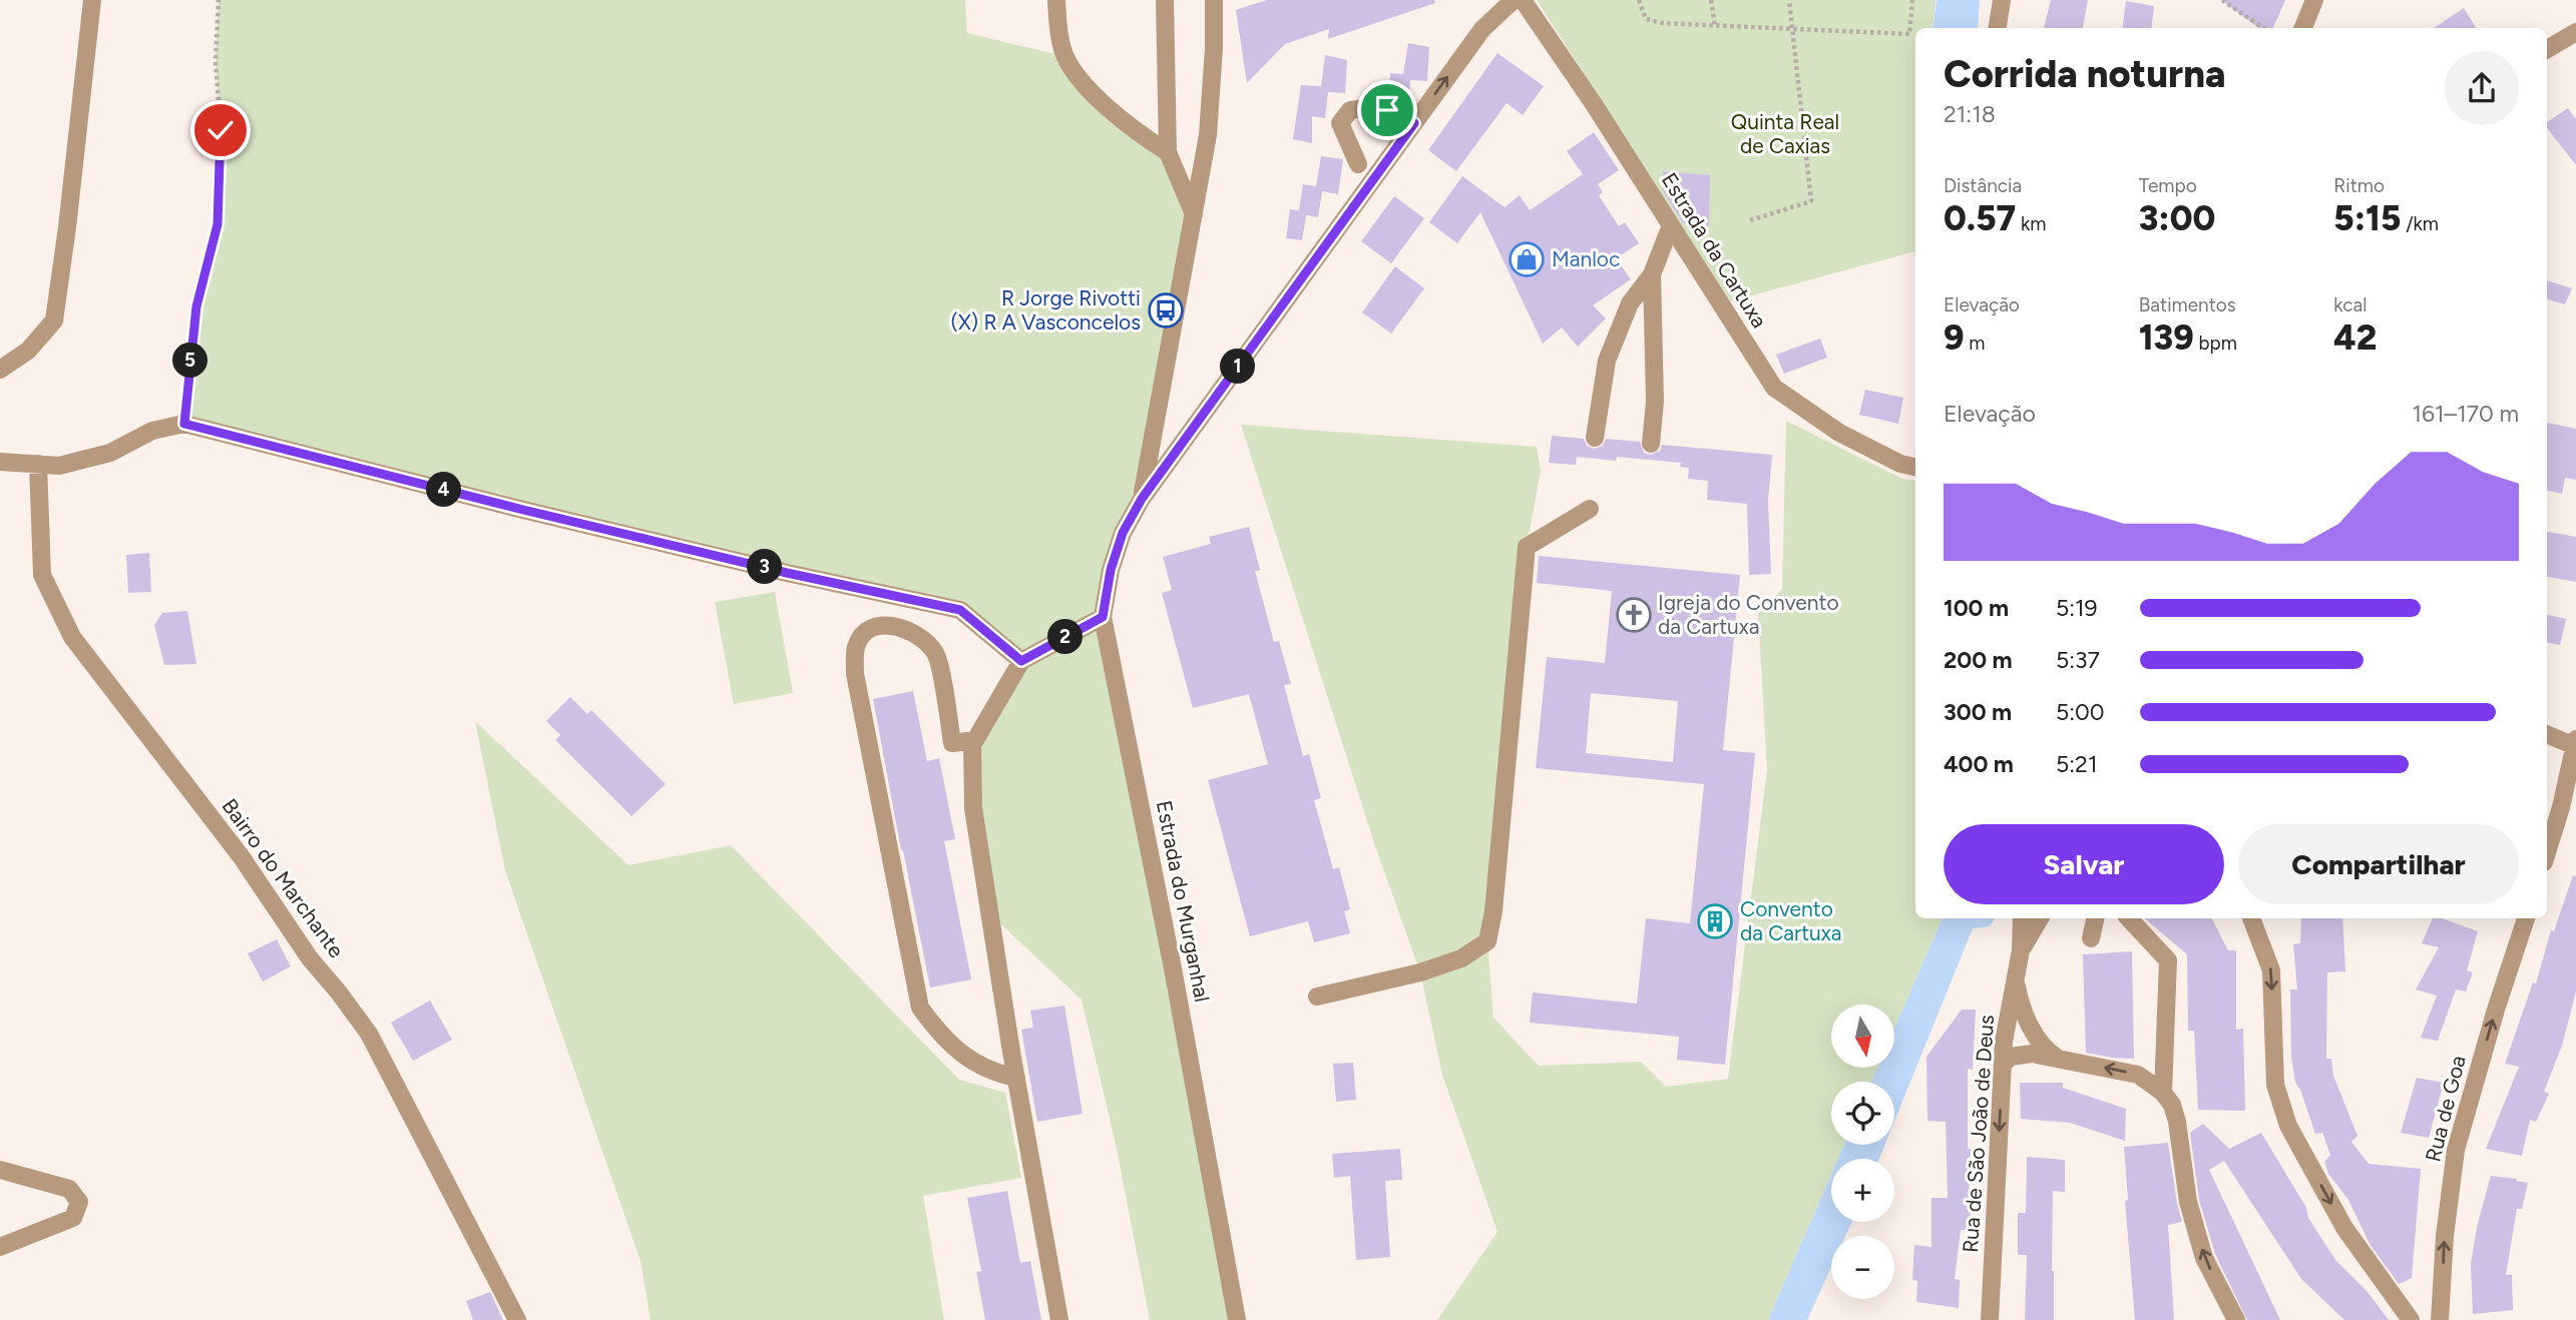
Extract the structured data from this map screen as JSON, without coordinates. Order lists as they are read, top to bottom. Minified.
{"streets":{"street":["Estrada da Cartuxa","Bairro do Marchante","Estrada do Murganhal","Rua de Goa","Rua de São João de Deus"]},"one_way":["Rua de Goa","Rua de São João de Deus"],"parks":["Quinta Real de Caxias"],"places":{"shop":["Manloc"],"bus stop":["R Jorge Rivotti (X) R A Vasconcelos"],"church":["Igreja do Convento da Cartuxa"],"building":["Convento da Cartuxa"]},"north":"bottom","page":{"heading":["Corrida noturna","21:18"],"stats":[["Distância","0.57 km"],["Tempo","3:00"],["Ritmo","5:15 /km"],["Elevação","9 m"],["Batimentos","139 bpm"],["kcal","42"]],"pins":["5","1","4","3","2"],"chart":["Elevação","161–170 m"],"list":[{"name":"100 m","note":"5:19"},{"name":"200 m","note":"5:37"},{"name":"300 m","note":"5:00"},{"name":"400 m","note":"5:21"}],"buttons":["Salvar","Compartilhar"],"map_buttons":["+","−"]}}
